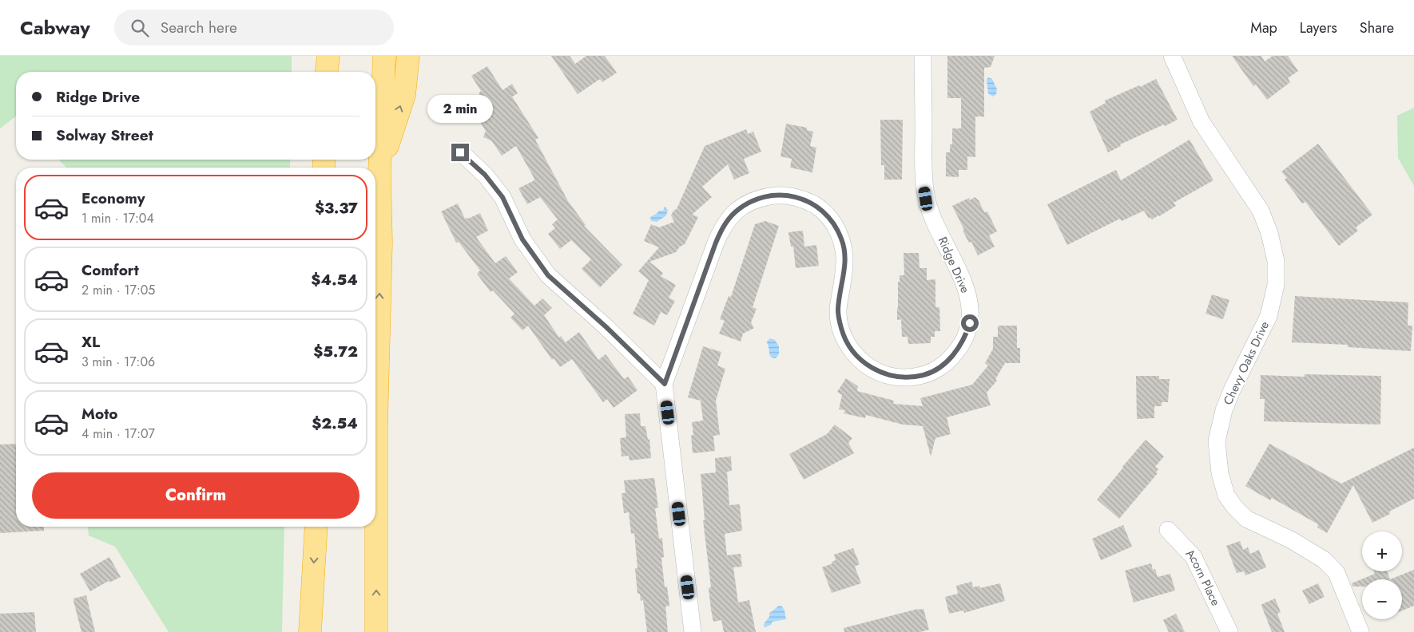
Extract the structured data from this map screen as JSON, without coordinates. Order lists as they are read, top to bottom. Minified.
{"streets":{"street":["Ridge Drive","Chevy Oaks Drive","Acorn Place"]},"page":{"header":"Cabway","search":"Search here","nav":["Map","Layers","Share"],"banner":["Ridge Drive","Solway Street"],"bubble":"2 min","list":[{"name":"Economy","note":"1 min · 17:04","value":"$3.37"},{"name":"Comfort","note":"2 min · 17:05","value":"$4.54"},{"name":"XL","note":"3 min · 17:06","value":"$5.72"},{"name":"Moto","note":"4 min · 17:07","value":"$2.54"}],"buttons":"Confirm","map_buttons":["+","−"]}}
